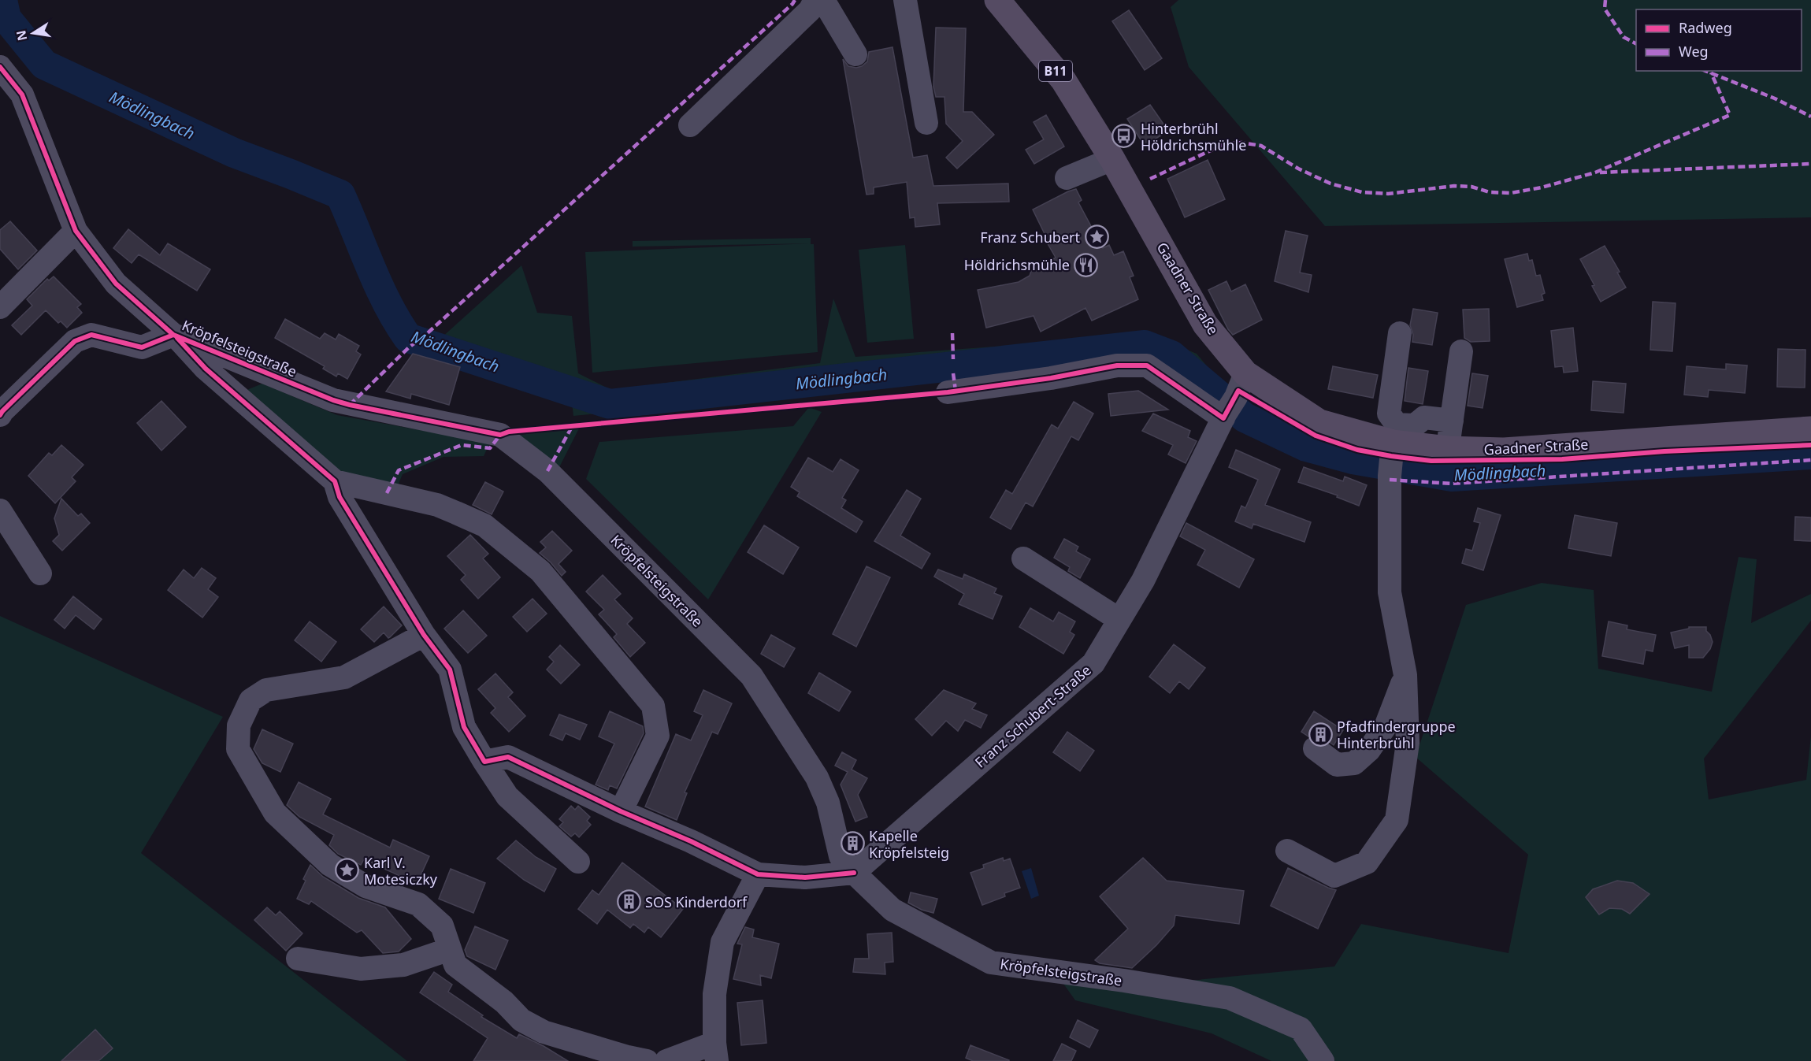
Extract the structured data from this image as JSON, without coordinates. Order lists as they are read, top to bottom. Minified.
{"streets":{"main road":["B11","Gaadner Straße"],"street":["Kröpfelsteigstraße","Franz Schubert-Straße"]},"crossings":[["Gaadner Straße","Franz Schubert-Straße"],["Kröpfelsteigstraße","Franz Schubert-Straße"]],"water":["Mödlingbach"],"places":{"bus stop":["Hinterbrühl Höldrichsmühle"],"place":["Franz Schubert","Karl V. Motesiczky"],"restaurant":["Höldrichsmühle"],"building":["Pfadfindergruppe Hinterbrühl","Kapelle Kröpfelsteig","SOS Kinderdorf"]},"legend":["Radweg","Weg"],"north":"left"}
